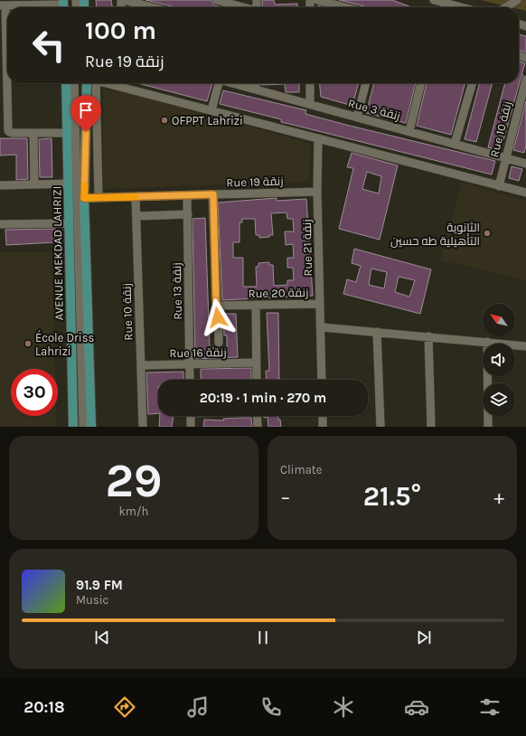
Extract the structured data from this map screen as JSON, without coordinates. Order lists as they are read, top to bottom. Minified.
{"streets":{"main road":["AVENUE MEKDAD LAHRIZI"],"street":["Rue 3 زنقة","Rue 10 زنقة","Rue 19 زنقة","Rue 21 زنقة","Rue 13 زنقة","Rue 20 زنقة","Rue 16 زنقة"]},"crossings":[["Rue 3 زنقة","Rue 10 زنقة"],["Rue 10 زنقة","Rue 19 زنقة"],["Rue 10 زنقة","Rue 16 زنقة"],["Rue 19 زنقة","Rue 21 زنقة"],["Rue 19 زنقة","Rue 13 زنقة"],["Rue 21 زنقة","Rue 20 زنقة"],["Rue 13 زنقة","Rue 16 زنقة"]],"places":["OFPPT Lahrizi","الثانوية التأهيلية طه حسين","École Driss Lahrizi"],"north":"top left","page":{"turn":["100 m","Rue 19 زنقة"],"limit":"30","trip":"20:19 · 1 min · 270 m","tile":[["29","km/h"],"Climate"],"heat":["−","21.5°","+"],"song":["91.9 FM","Music"],"tabs":"20:18"}}
